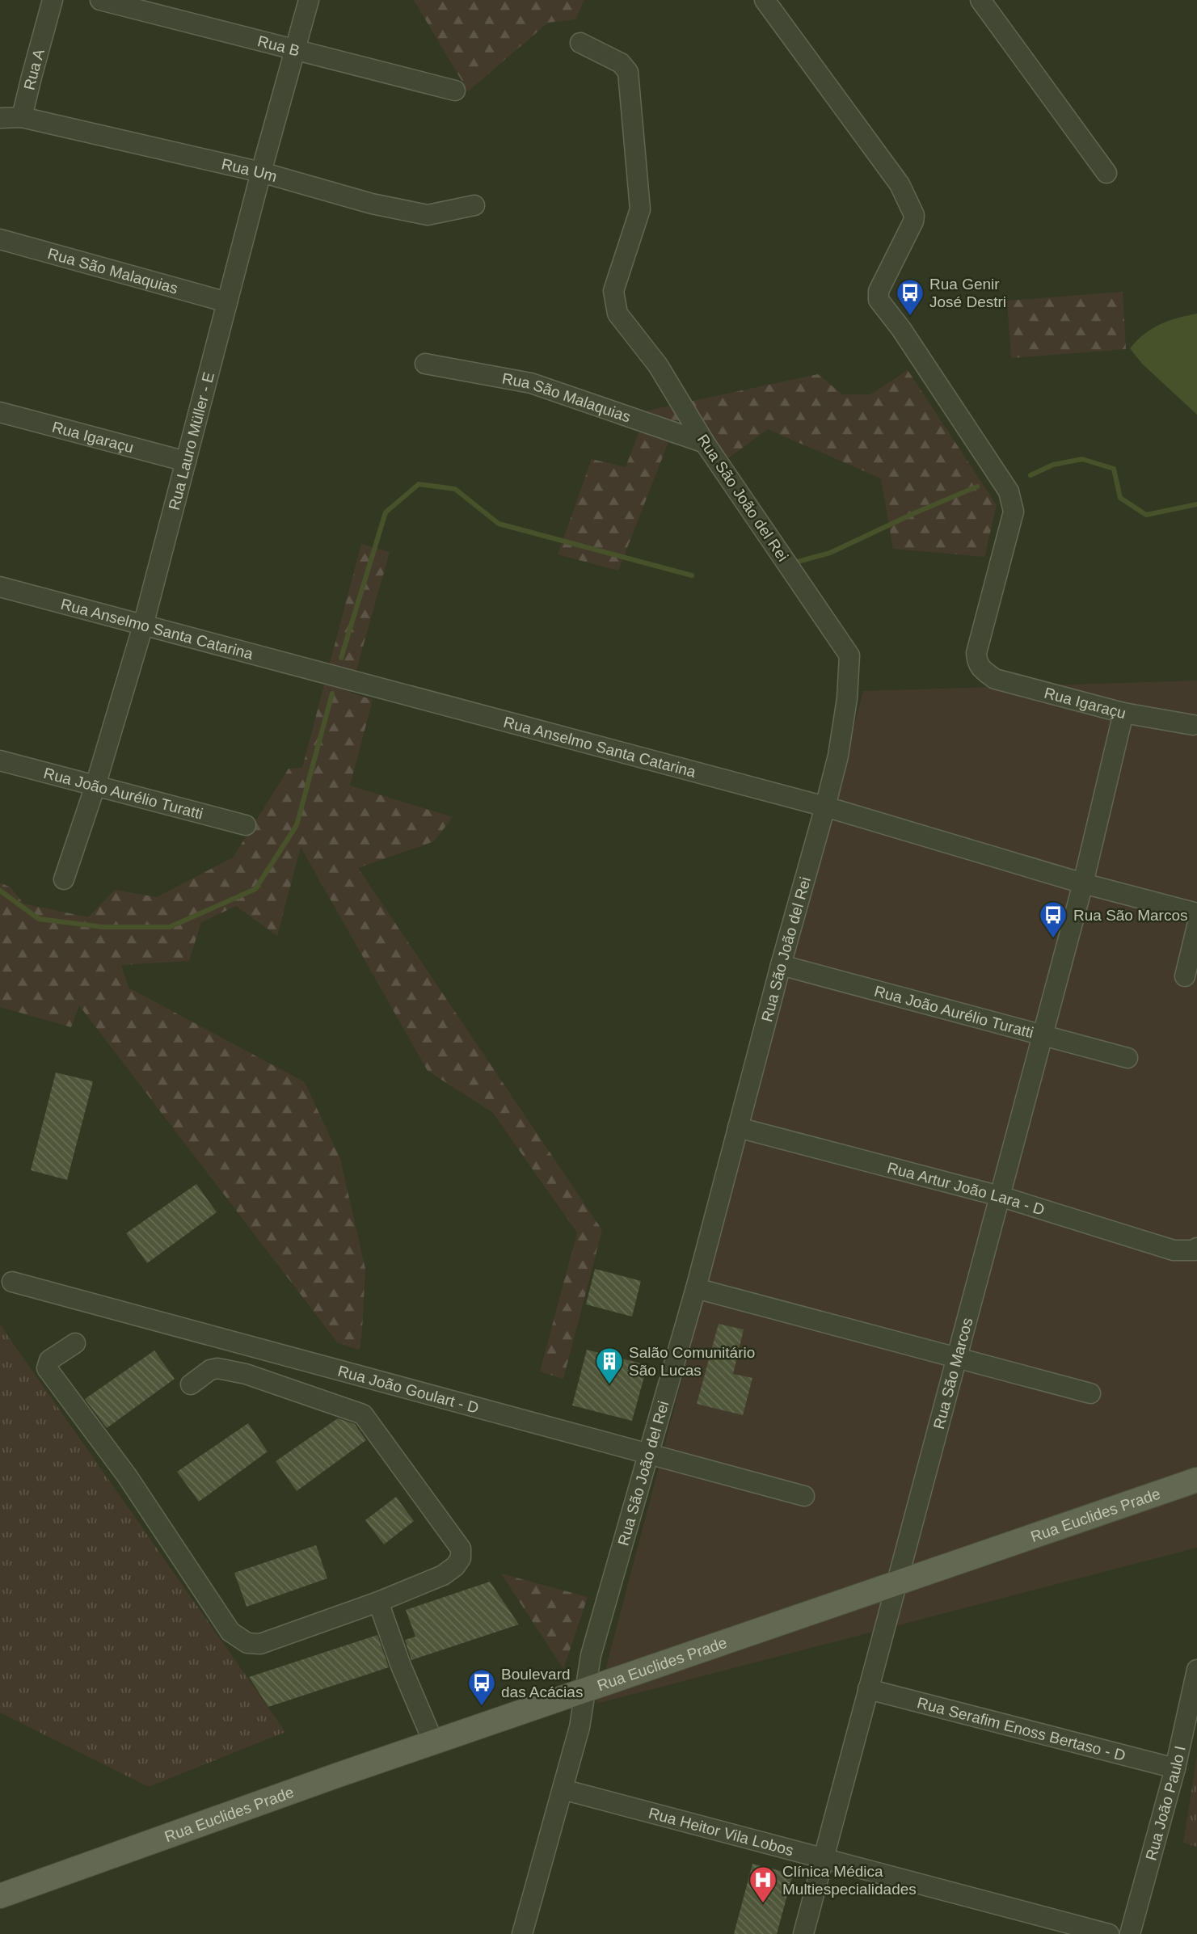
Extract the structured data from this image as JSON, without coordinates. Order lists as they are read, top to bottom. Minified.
{"streets":{"main road":["Rua Euclides Prade"],"street":["Rua B","Rua A","Rua Um","Rua São Malaquias","Rua Igaraçu","Rua Lauro Müller - E","Rua São João del Rei","Rua Anselmo Santa Catarina","Rua João Aurélio Turatti","Rua Artur João Lara - D","Rua São Marcos","Rua João Goulart - D","Rua Serafim Enoss Bertaso - D","Rua João Paulo I","Rua Heitor Vila Lobos"]},"crossings":[["Rua B","Rua Lauro Müller - E"],["Rua A","Rua Um"],["Rua Um","Rua Lauro Müller - E"],["Rua São Malaquias","Rua Lauro Müller - E"],["Rua São Malaquias","Rua São João del Rei"],["Rua Igaraçu","Rua Lauro Müller - E"],["Rua Igaraçu","Rua São Marcos"],["Rua Lauro Müller - E","Rua Anselmo Santa Catarina"],["Rua Lauro Müller - E","Rua João Aurélio Turatti"],["Rua São João del Rei","Rua Anselmo Santa Catarina"],["Rua São João del Rei","Rua João Aurélio Turatti"],["Rua São João del Rei","Rua Artur João Lara - D"],["Rua São João del Rei","Rua João Goulart - D"],["Rua São João del Rei","Rua Euclides Prade"],["Rua São João del Rei","Rua Heitor Vila Lobos"],["Rua Anselmo Santa Catarina","Rua São Marcos"],["Rua João Aurélio Turatti","Rua São Marcos"],["Rua Artur João Lara - D","Rua São Marcos"],["Rua São Marcos","Rua Euclides Prade"],["Rua São Marcos","Rua Serafim Enoss Bertaso - D"],["Rua São Marcos","Rua Heitor Vila Lobos"],["Rua Serafim Enoss Bertaso - D","Rua João Paulo I"]],"places":{"bus stop":["Rua Genir José Destri","Rua São Marcos","Boulevard das Acácias"],"building":["Salão Comunitário São Lucas"],"hospital":["Clínica Médica Multiespecialidades"]}}
